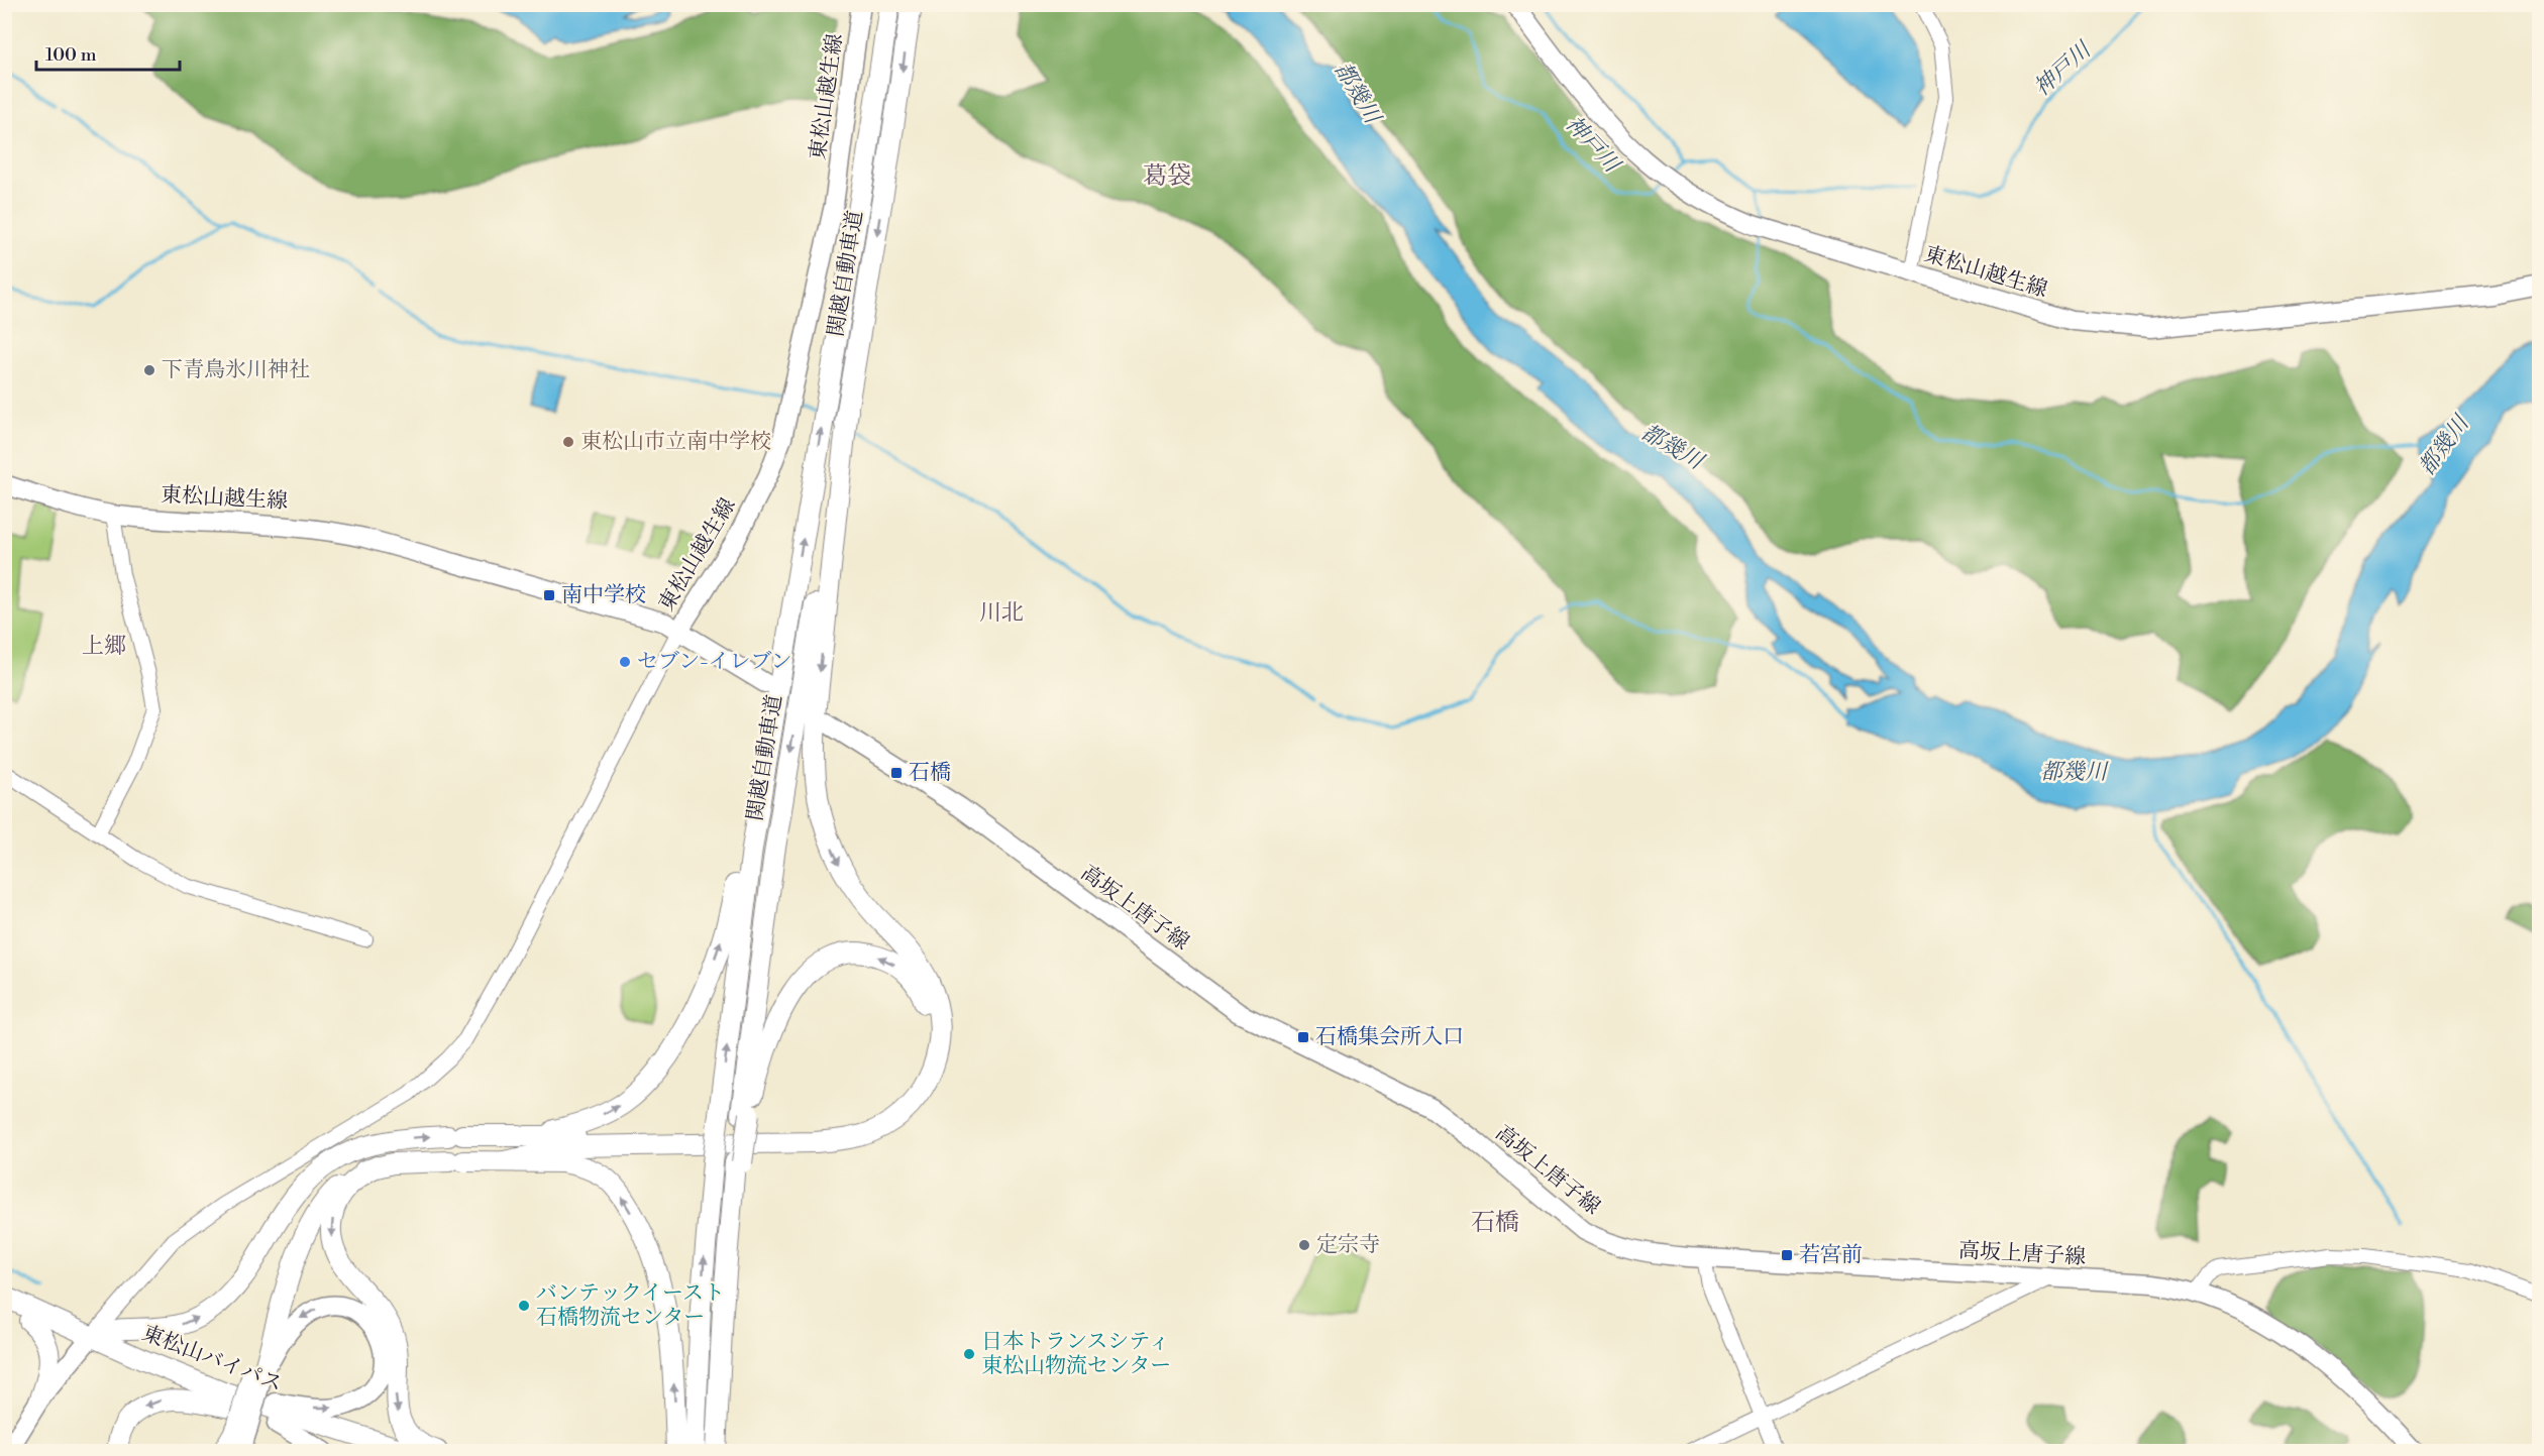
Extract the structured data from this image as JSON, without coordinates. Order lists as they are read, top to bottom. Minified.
{"streets":{"highway":["関越自動車道","東松山バイパス"],"main road":["東松山越生線","高坂上唐子線"]},"districts":["葛袋","川北","上郷","石橋"],"water":["神戸川","都幾川"],"places":{"other":["下青鳥氷川神社","東松山市立南中学校","セブン-イレブン","定宗寺","バンテックイースト 石橋物流センター","日本トランスシティ 東松山物流センター"],"transit":["南中学校","石橋","石橋集会所入口","若宮前"]},"scale_bar":"100 m"}
